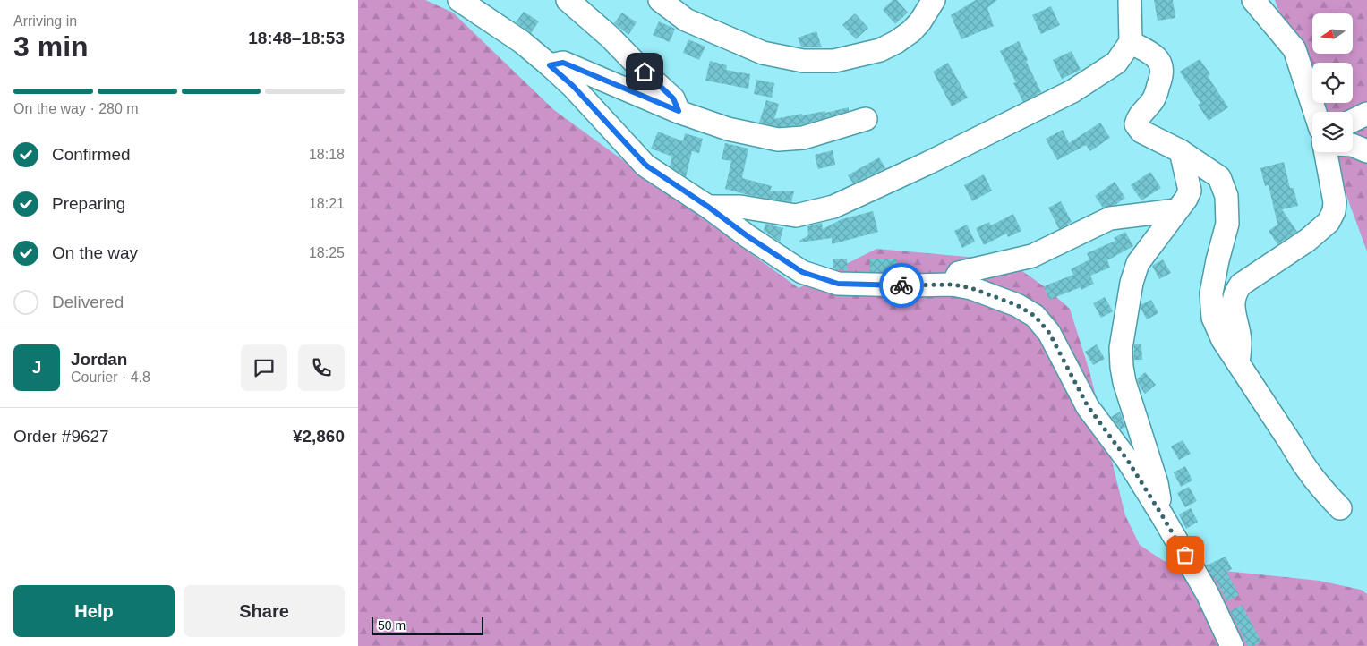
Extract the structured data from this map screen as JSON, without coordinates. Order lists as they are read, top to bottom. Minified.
{"scale_bar":"50 m","north":"left","page":{"heading":["3 min","Arriving in","18:48–18:53"],"panel":["Jordan","Courier · 4.8","Order #9627","¥2,860"],"bar":"On the way · 280 m","list":[["Confirmed","18:18"],["Preparing","18:21"],["On the way","18:25"],"Delivered"],"round":"J","buttons":["Help","Share"],"scale":"50 m"}}
